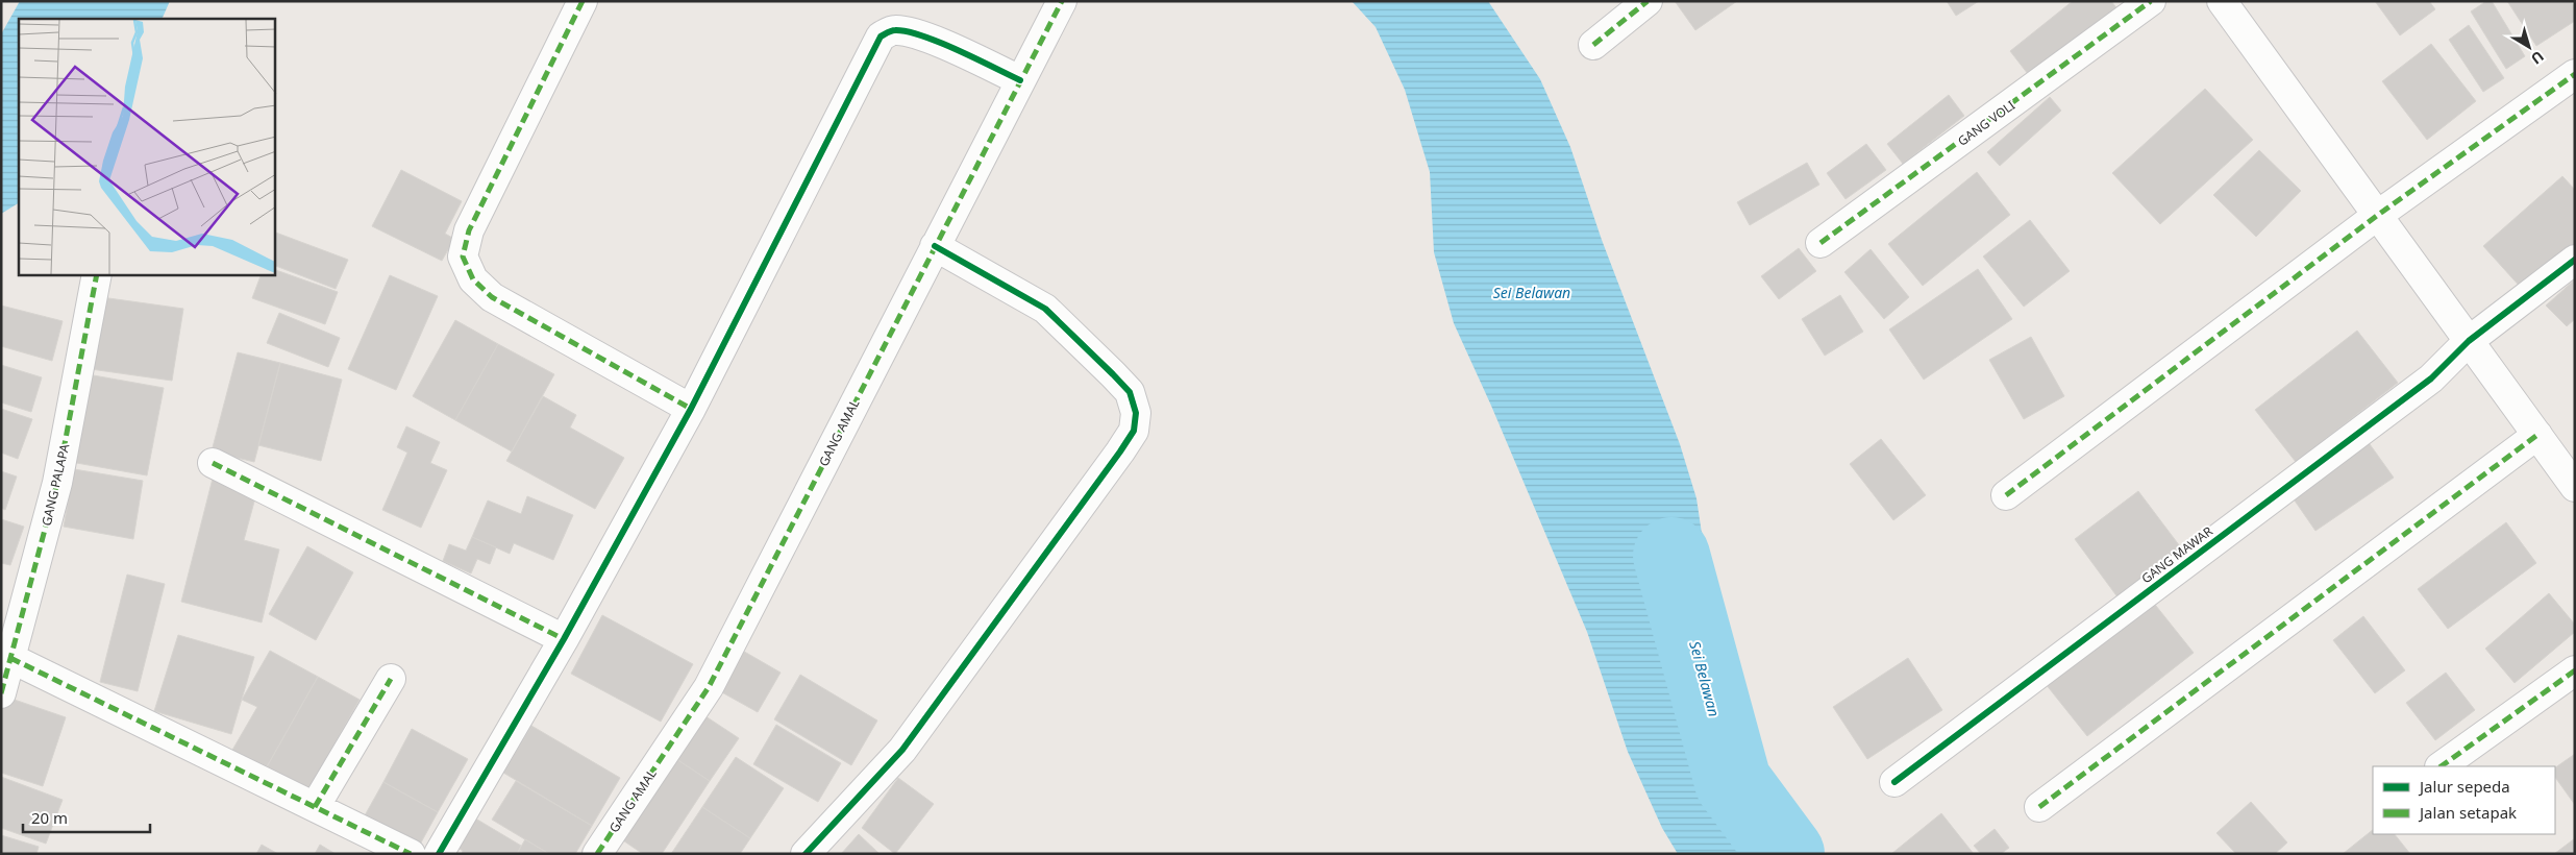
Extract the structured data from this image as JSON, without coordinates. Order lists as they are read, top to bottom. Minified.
{"streets":{"street":["GANG VOLI","GANG AMAL","GANG PALAPA","GANG MAWAR"]},"water":["Sei Belawan"],"legend":["Jalur sepeda","Jalan setapak"],"scale_bar":"20 m","north":"bottom right"}
